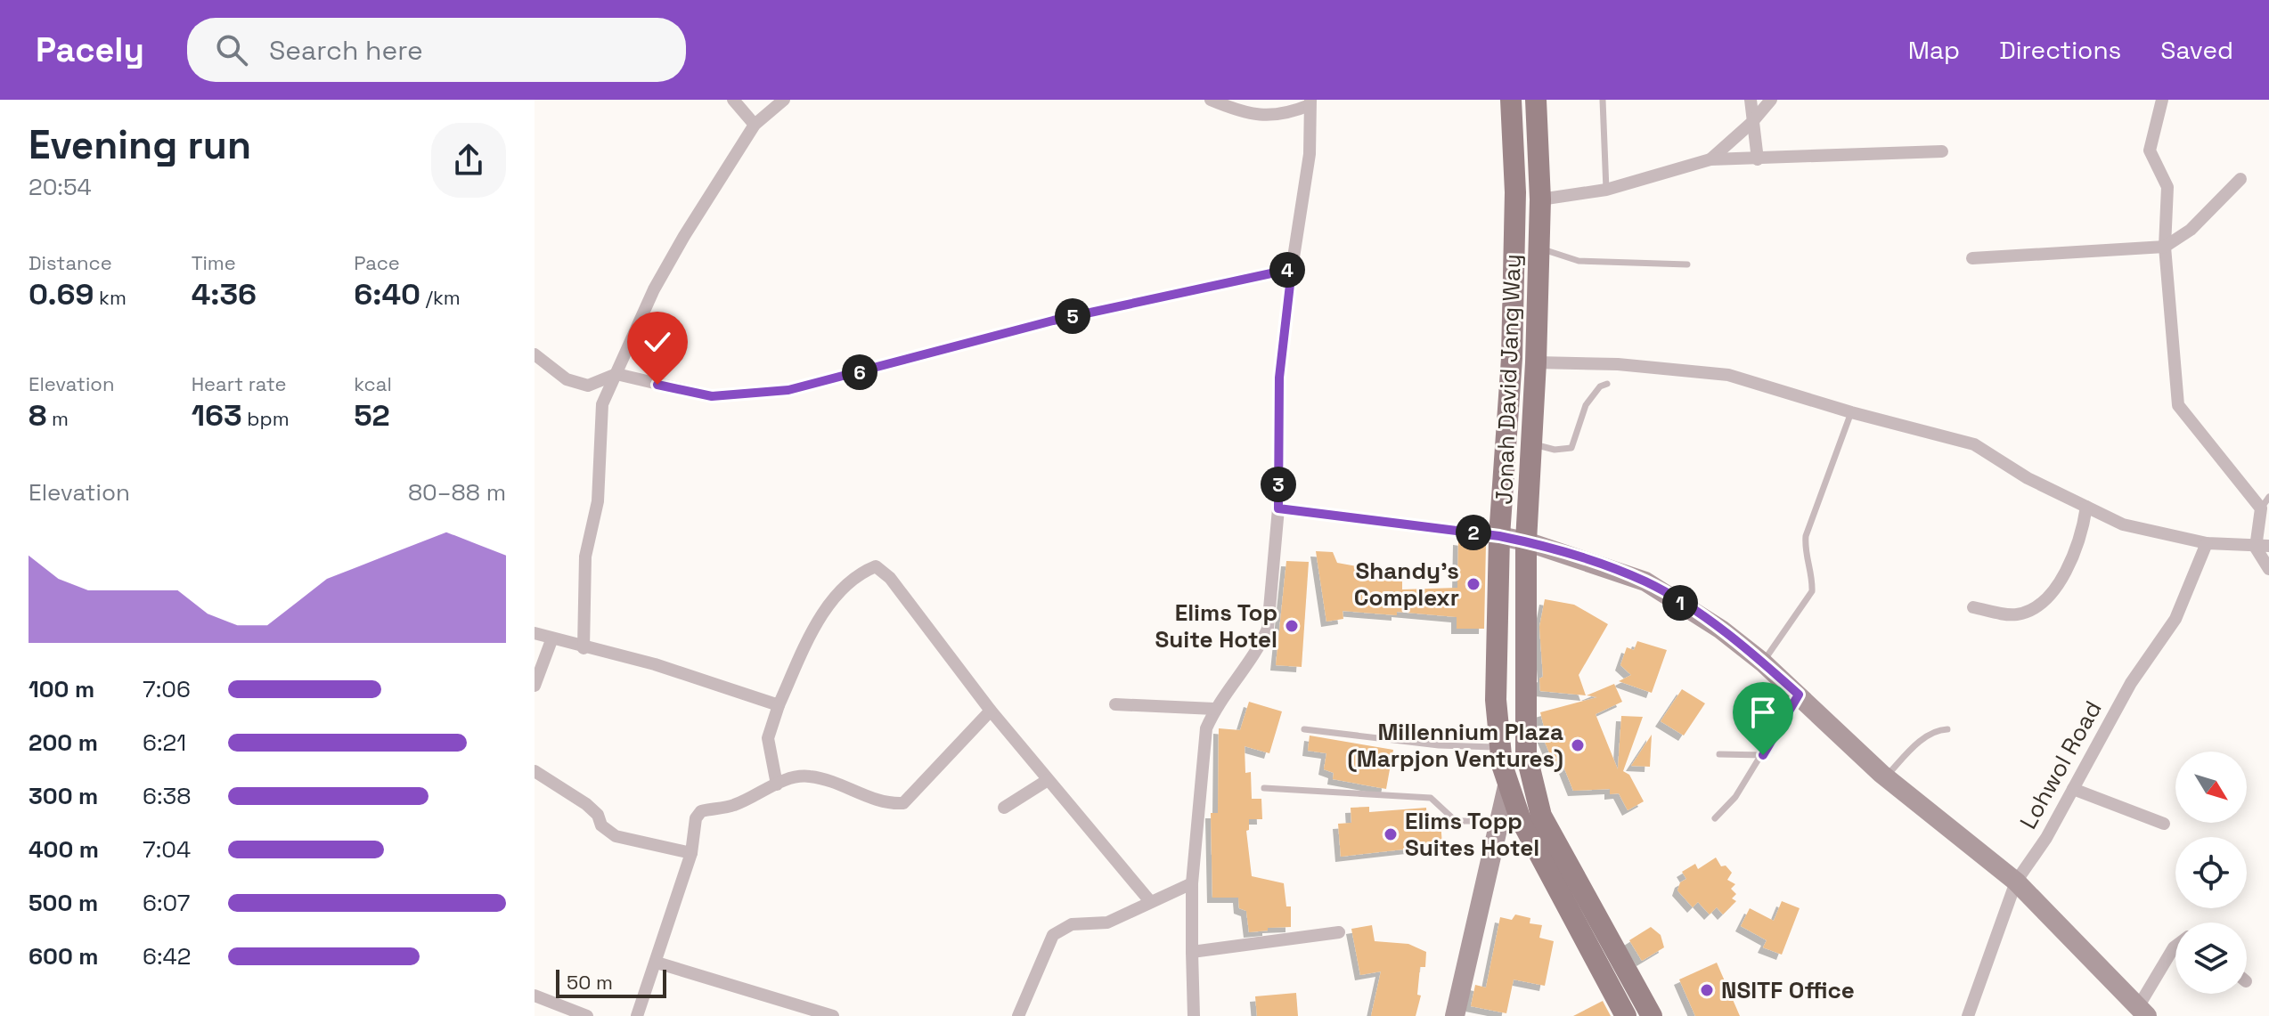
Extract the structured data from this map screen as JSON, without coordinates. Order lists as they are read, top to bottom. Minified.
{"streets":{"main road":["Jonah David Jang Way"],"street":["Lohwol Road"]},"places":["Shandy's Complexr","Elims Top Suite Hotel","Millennium Plaza (Marpjon Ventures)","Elims Topp Suites Hotel","NSITF Office"],"scale_bar":"50 m","north":"bottom right","page":{"header":"Pacely","search":"Search here","nav":["Map","Directions","Saved"],"heading":["Evening run","20:54"],"stats":[["Distance","0.69 km"],["Time","4:36"],["Pace","6:40 /km"],["Elevation","8 m"],["Heart rate","163 bpm"],["kcal","52"]],"pins":["4","5","6","3","2","1"],"chart":["Elevation","80–88 m"],"list":[{"name":"100 m","note":"7:06"},{"name":"200 m","note":"6:21"},{"name":"300 m","note":"6:38"},{"name":"400 m","note":"7:04"},{"name":"500 m","note":"6:07"},{"name":"600 m","note":"6:42"}],"scale":"50 m"}}
